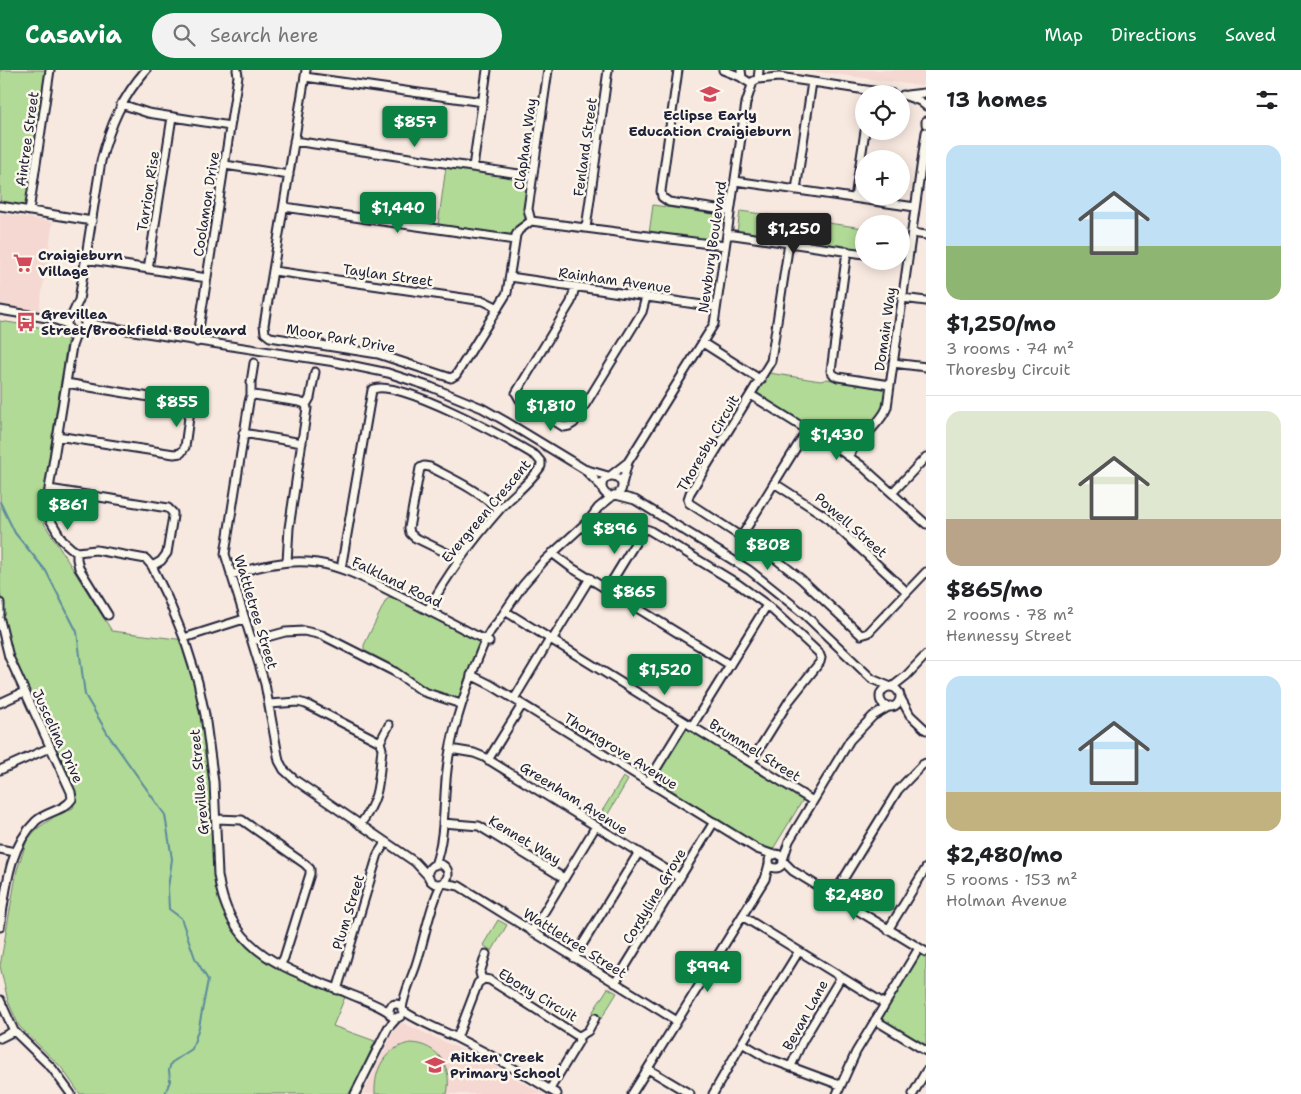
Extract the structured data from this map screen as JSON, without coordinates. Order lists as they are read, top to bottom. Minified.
{"streets":{"street":["Aintree Street","Clapham Way","Fenland Street","Tarrion Rise","Coolamon Drive","Newbury Boulevard","Taylan Street","Rainham Avenue","Domain Way","Moor Park Drive","Thoresby Circuit","Evergreen Crescent","Powell Street","Falkland Road","Wattletree Street","Juscelina Drive","Brummel Street","Thorngrove Avenue","Grevillea Street","Greenham Avenue","Kennet Way","Cordyline Grove","Plum Street","Ebony Circuit","Bevan Lane"]},"crossings":[["Newbury Boulevard","Rainham Avenue"],["Taylan Street","Moor Park Drive"],["Rainham Avenue","Moor Park Drive"],["Thoresby Circuit","Powell Street"],["Evergreen Crescent","Falkland Road"],["Falkland Road","Wattletree Street"],["Wattletree Street","Cordyline Grove"],["Wattletree Street","Plum Street"],["Thorngrove Avenue","Cordyline Grove"],["Grevillea Street","Plum Street"],["Grevillea Street","Ebony Circuit"],["Greenham Avenue","Cordyline Grove"]],"places":{"school or university":["Eclipse Early Education Craigieburn","Aitken Creek Primary School"],"supermarket":["Craigieburn Village"],"bus stop":["Grevillea Street/Brookfield Boulevard"]},"page":{"header":"Casavia","search":"Search here","nav":["Map","Directions","Saved"],"heading":"13 homes","map_buttons":["+","−"],"price":["$857","$1,440","$1,250","$855","$1,810","$1,430","$861","$896","$808","$865","$1,520","$2,480","$994"],"list":[{"name":"$1,250/mo","note":"3 rooms · 74 m² · Thoresby Circuit"},{"name":"$865/mo","note":"2 rooms · 78 m² · Hennessy Street"},{"name":"$2,480/mo","note":"5 rooms · 153 m² · Holman Avenue"}]}}
